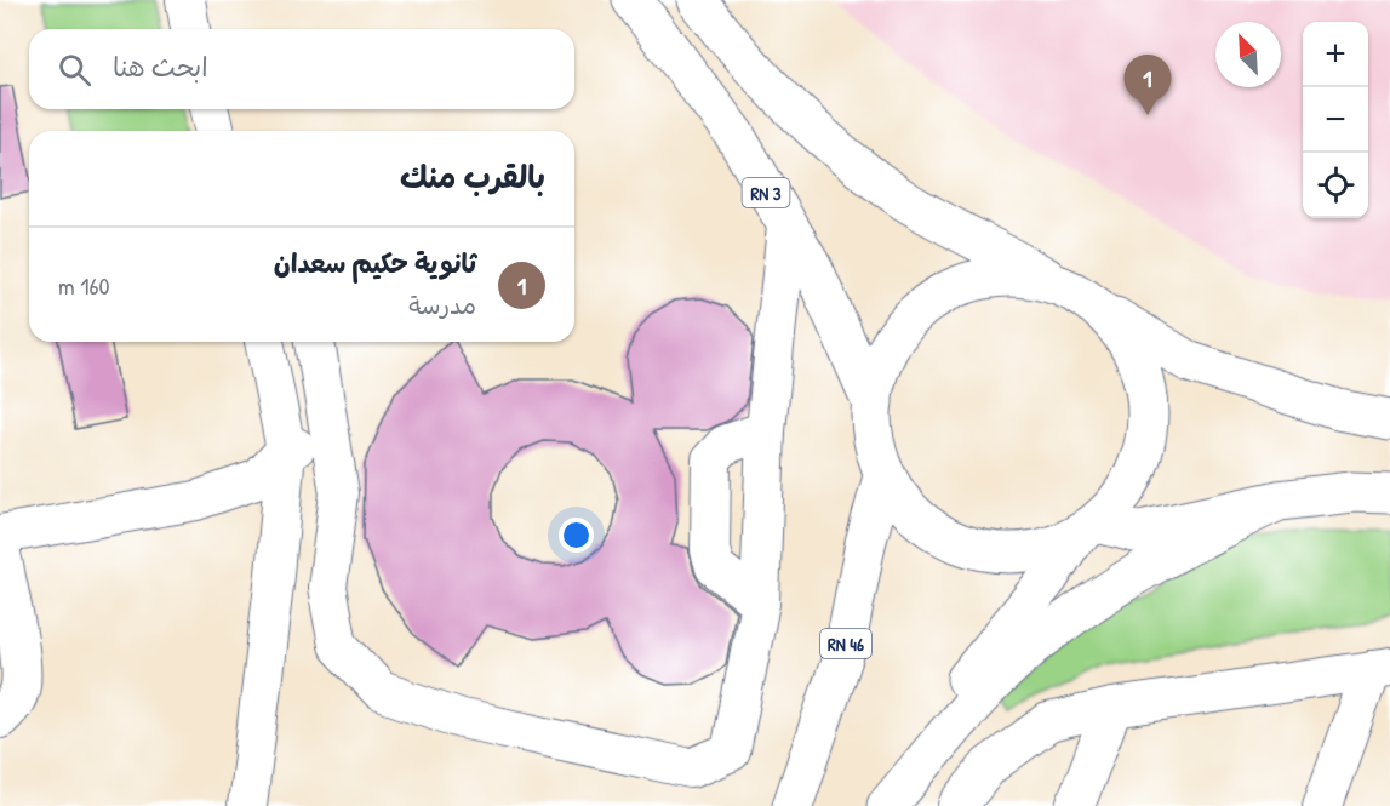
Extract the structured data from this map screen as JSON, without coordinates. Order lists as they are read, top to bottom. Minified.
{"streets":{"main road":["RN 3","RN 46"]},"north":"top left","page":{"map_buttons":["+","−"],"search":"ابحث هنا","pins":"1","heading":"بالقرب منك","list":[{"mark":"1","name":"ثانوية حكيم سعدان","note":"مدرسة","value":"160 m"}]}}
